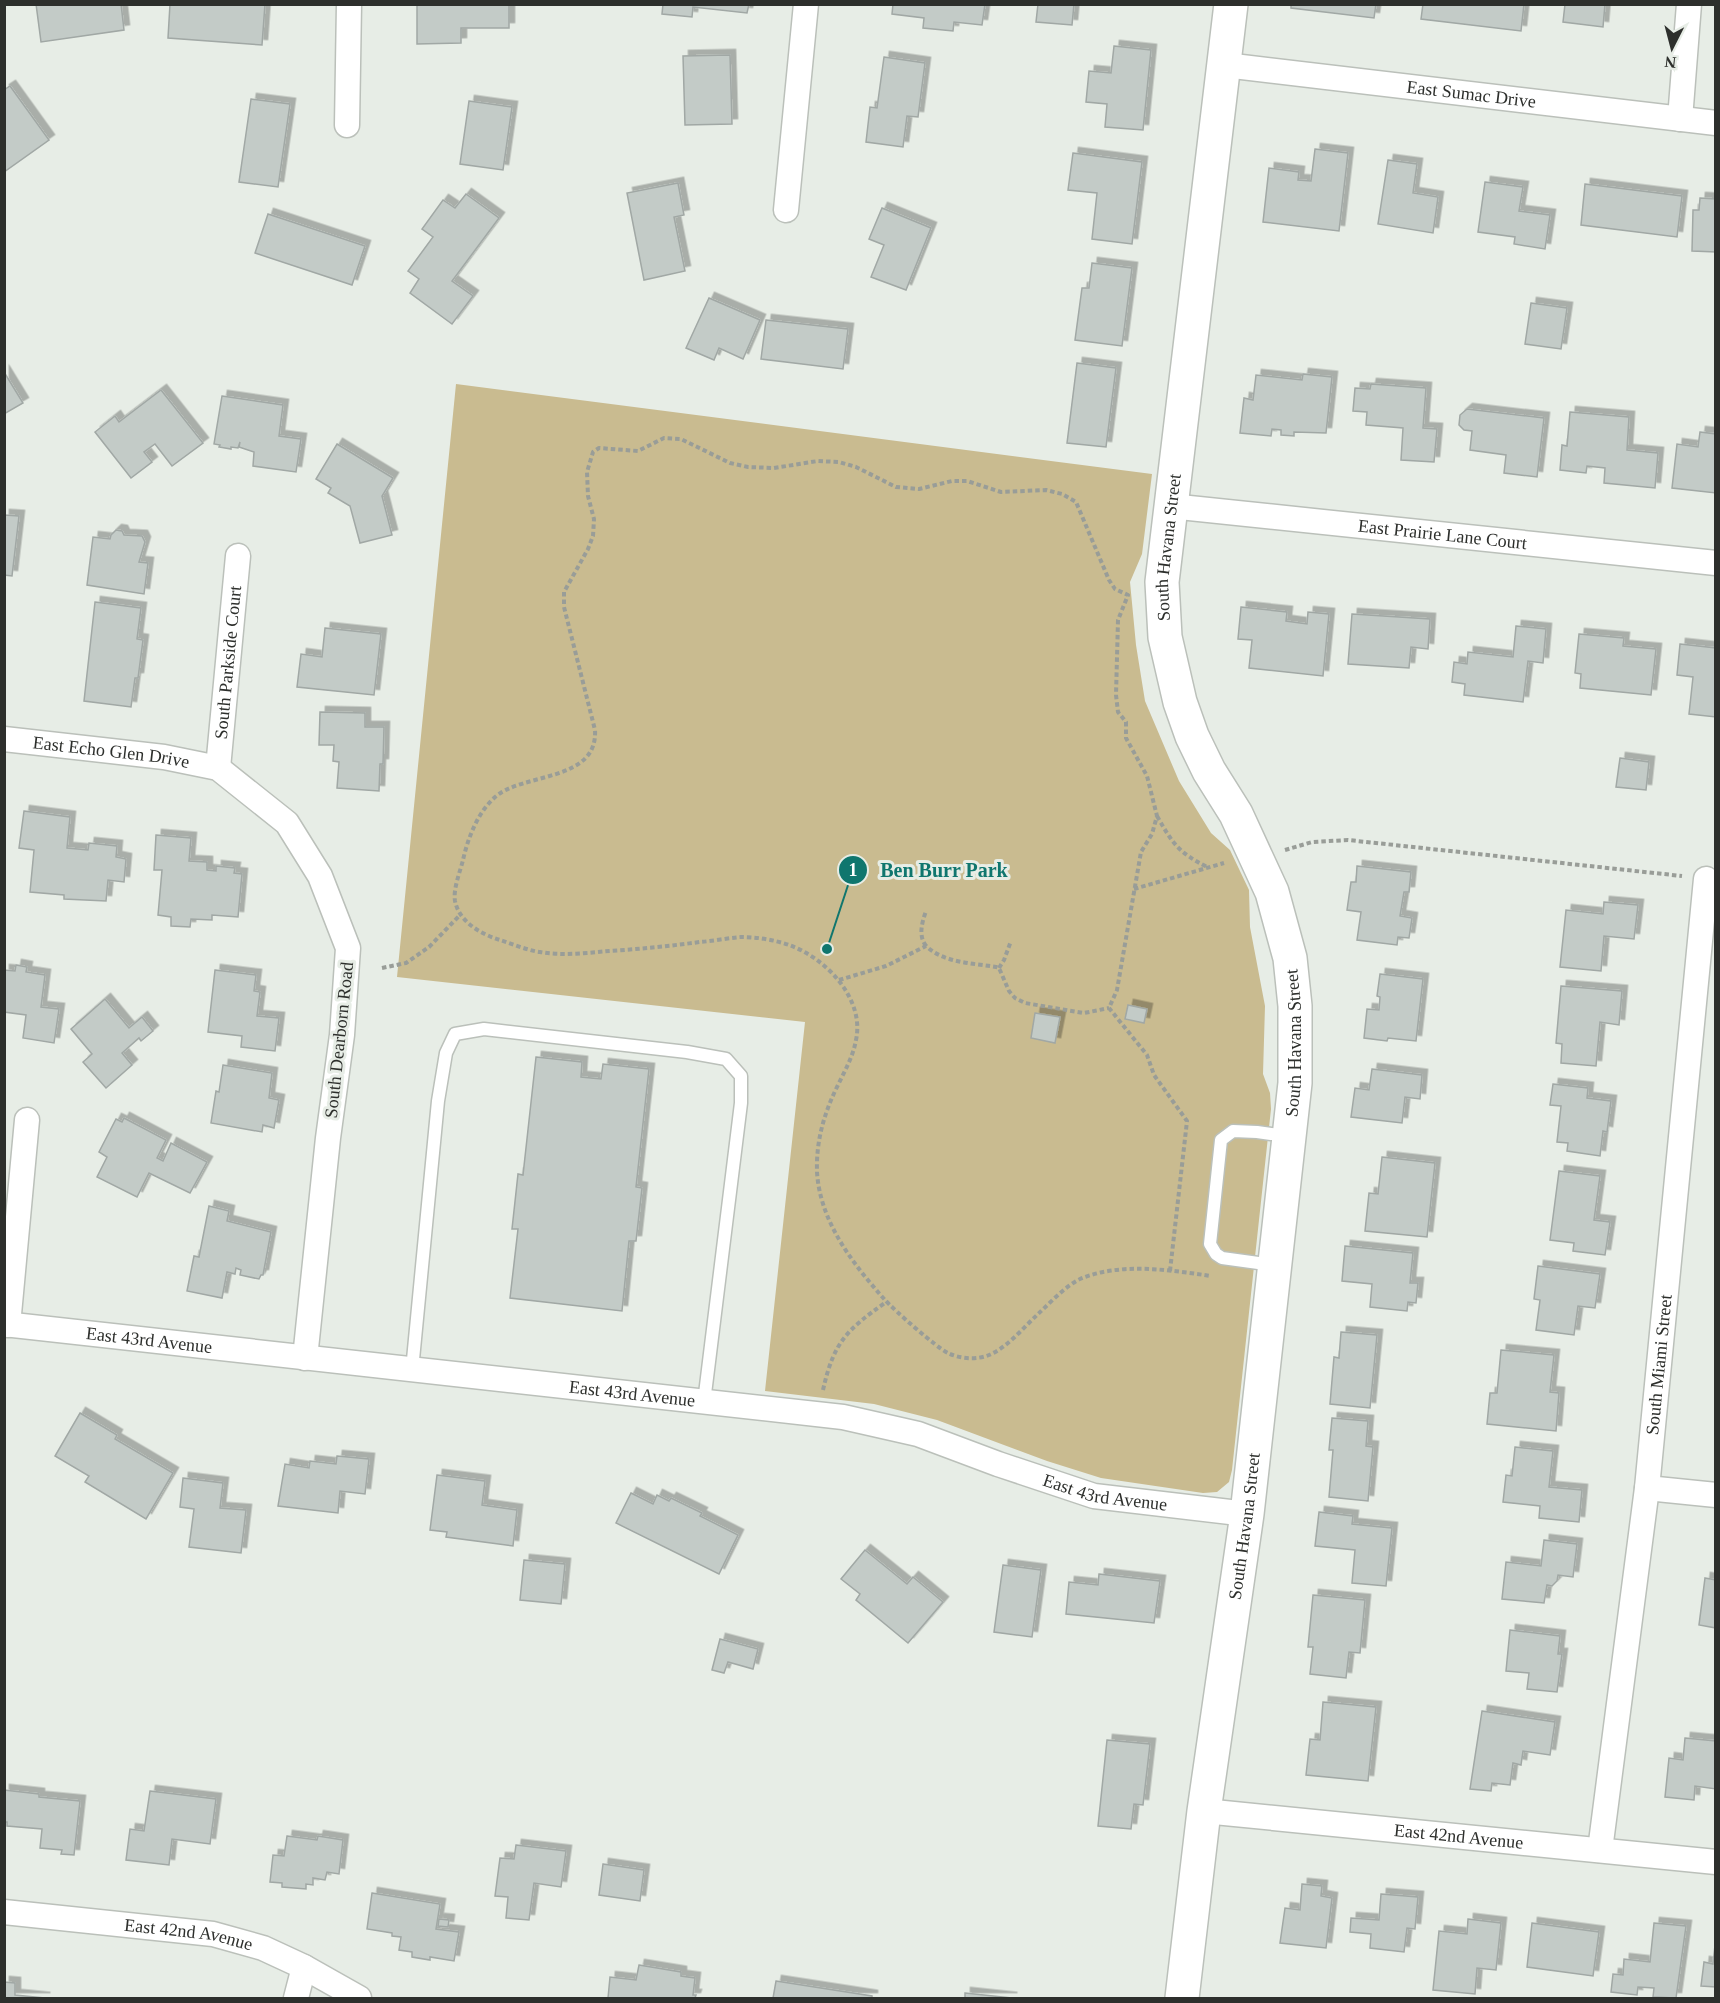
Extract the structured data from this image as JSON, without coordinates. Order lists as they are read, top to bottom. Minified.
{"streets":{"street":["East Sumac Drive","East Prairie Lane Court","South Havana Street","South Parkside Court","East Echo Glen Drive","South Dearborn Road","East 43rd Avenue","South Miami Street","East 42nd Avenue"]},"crossings":[["East Sumac Drive","South Havana Street"],["East Prairie Lane Court","South Havana Street"],["South Havana Street","East 43rd Avenue"],["South Havana Street","East 42nd Avenue"],["South Parkside Court","East Echo Glen Drive"],["South Parkside Court","South Dearborn Road"],["East Echo Glen Drive","South Dearborn Road"],["South Dearborn Road","East 43rd Avenue"],["South Miami Street","East 42nd Avenue"]],"places":["Ben Burr Park"],"north":"bottom"}
